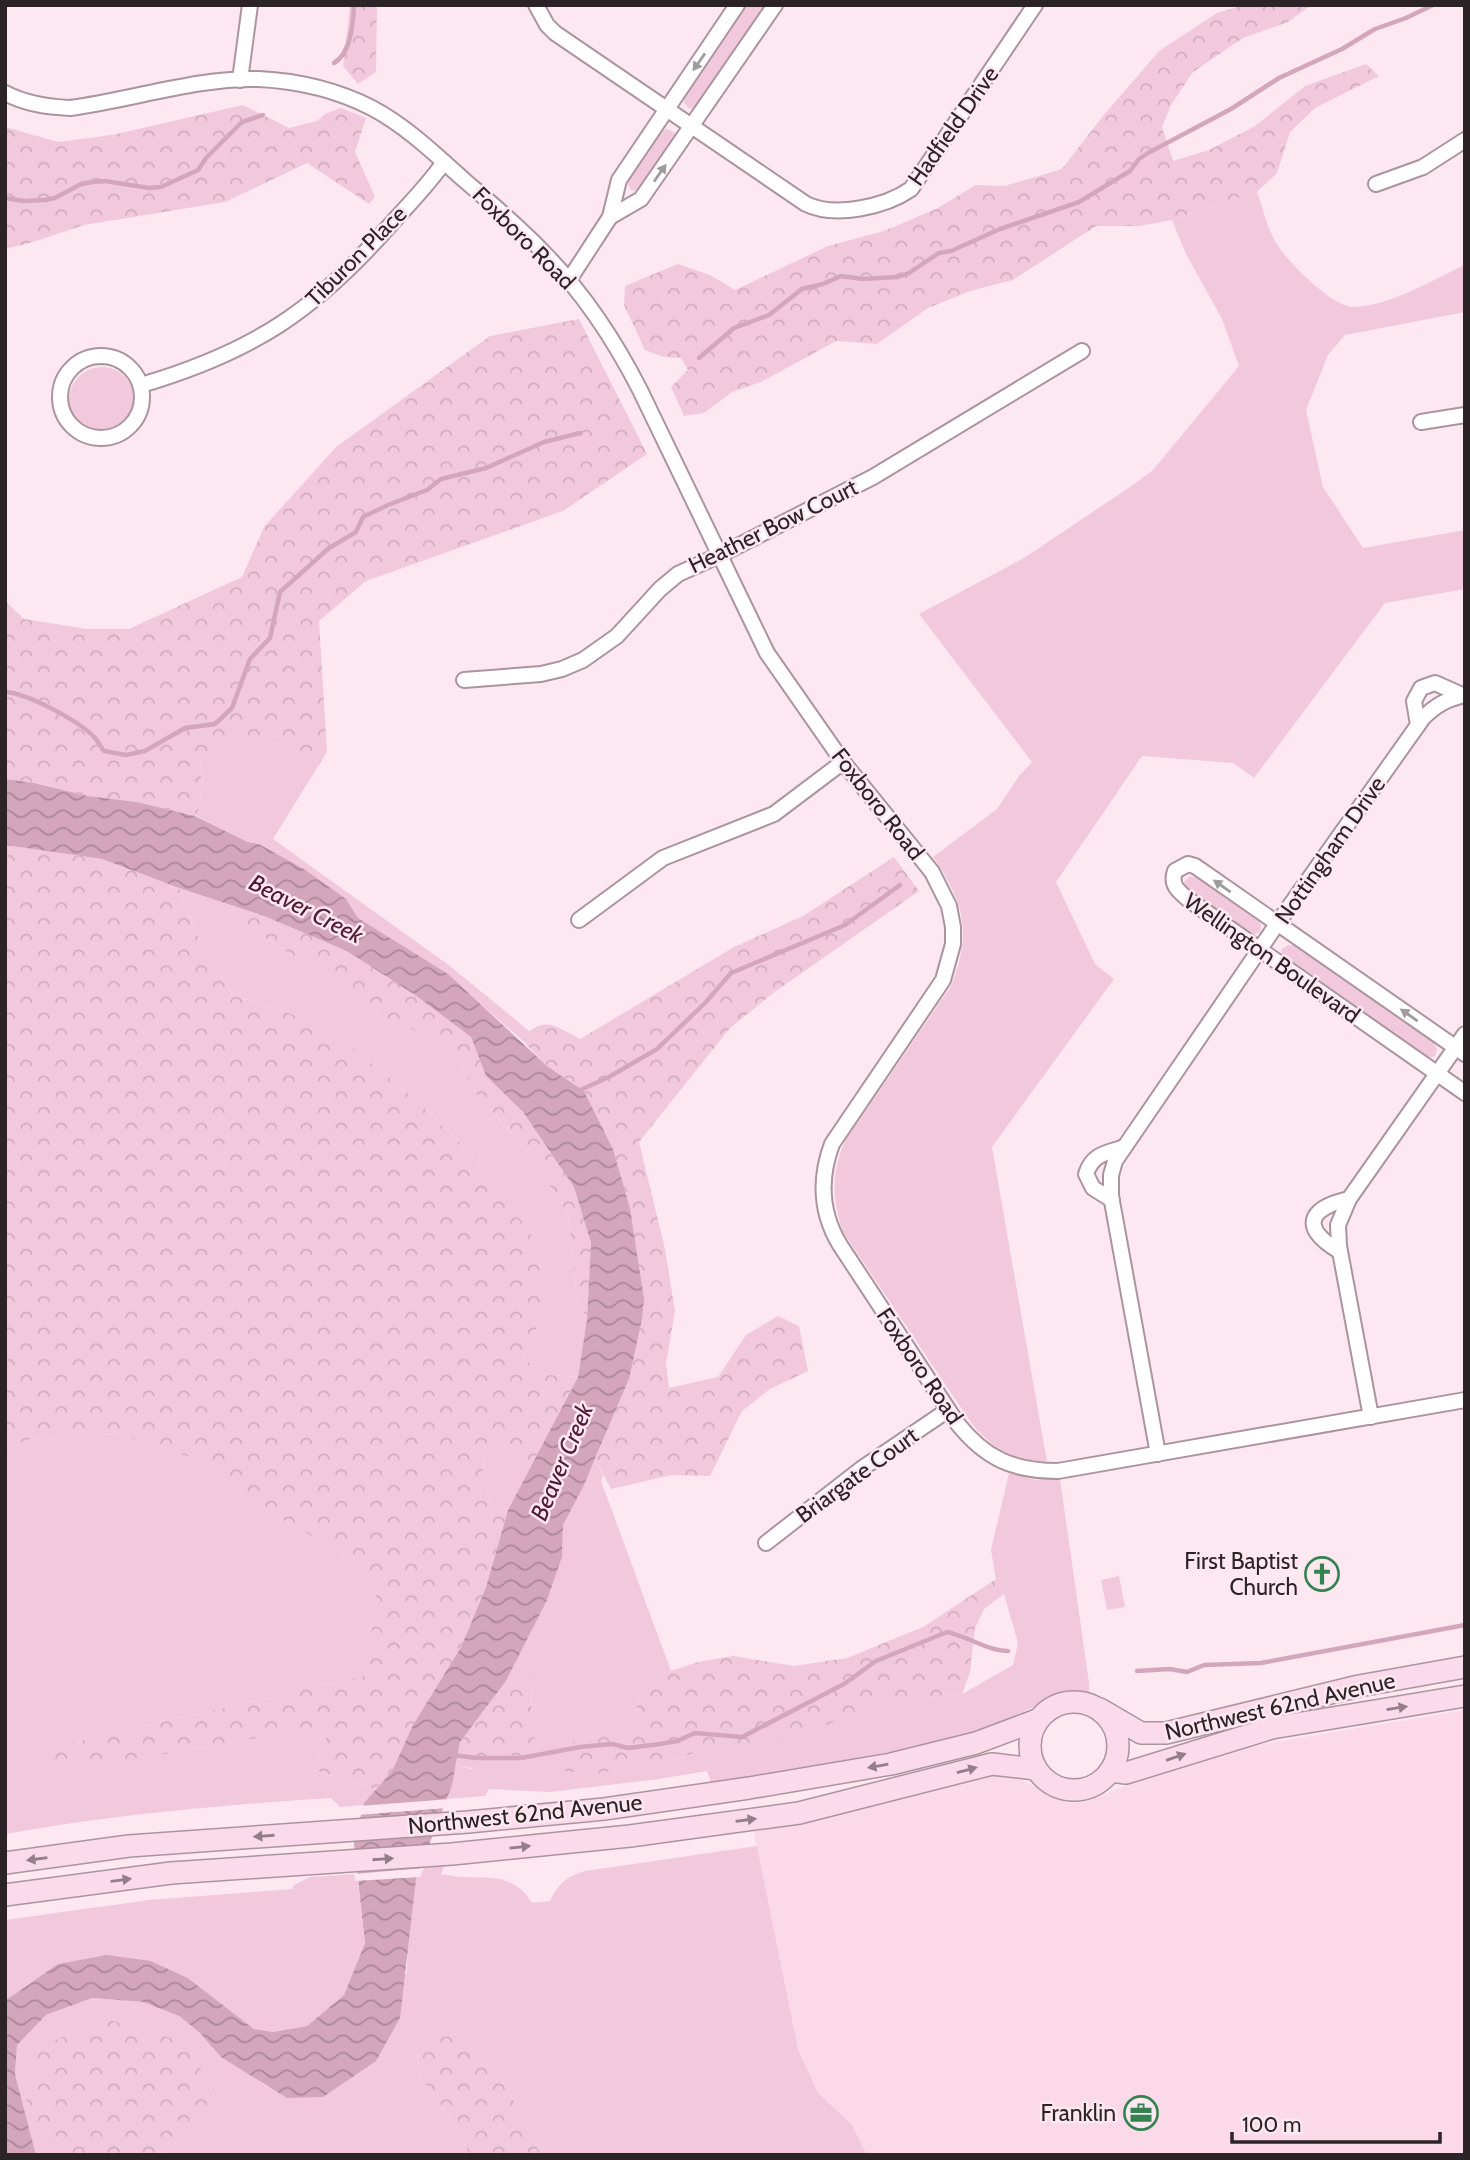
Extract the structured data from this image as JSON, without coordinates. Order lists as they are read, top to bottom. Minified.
{"streets":{"street":["Hadfield Drive","Foxboro Road","Tiburon Place","Heather Bow Court","Nottingham Drive","Wellington Boulevard","Briargate Court","Northwest 62nd Avenue"]},"crossings":[["Foxboro Road","Tiburon Place"],["Foxboro Road","Heather Bow Court"],["Foxboro Road","Nottingham Drive"],["Foxboro Road","Briargate Court"],["Nottingham Drive","Wellington Boulevard"]],"water":["Beaver Creek"],"places":{"church":["First Baptist Church"],"office":["Franklin"]},"scale_bar":"100 m"}
